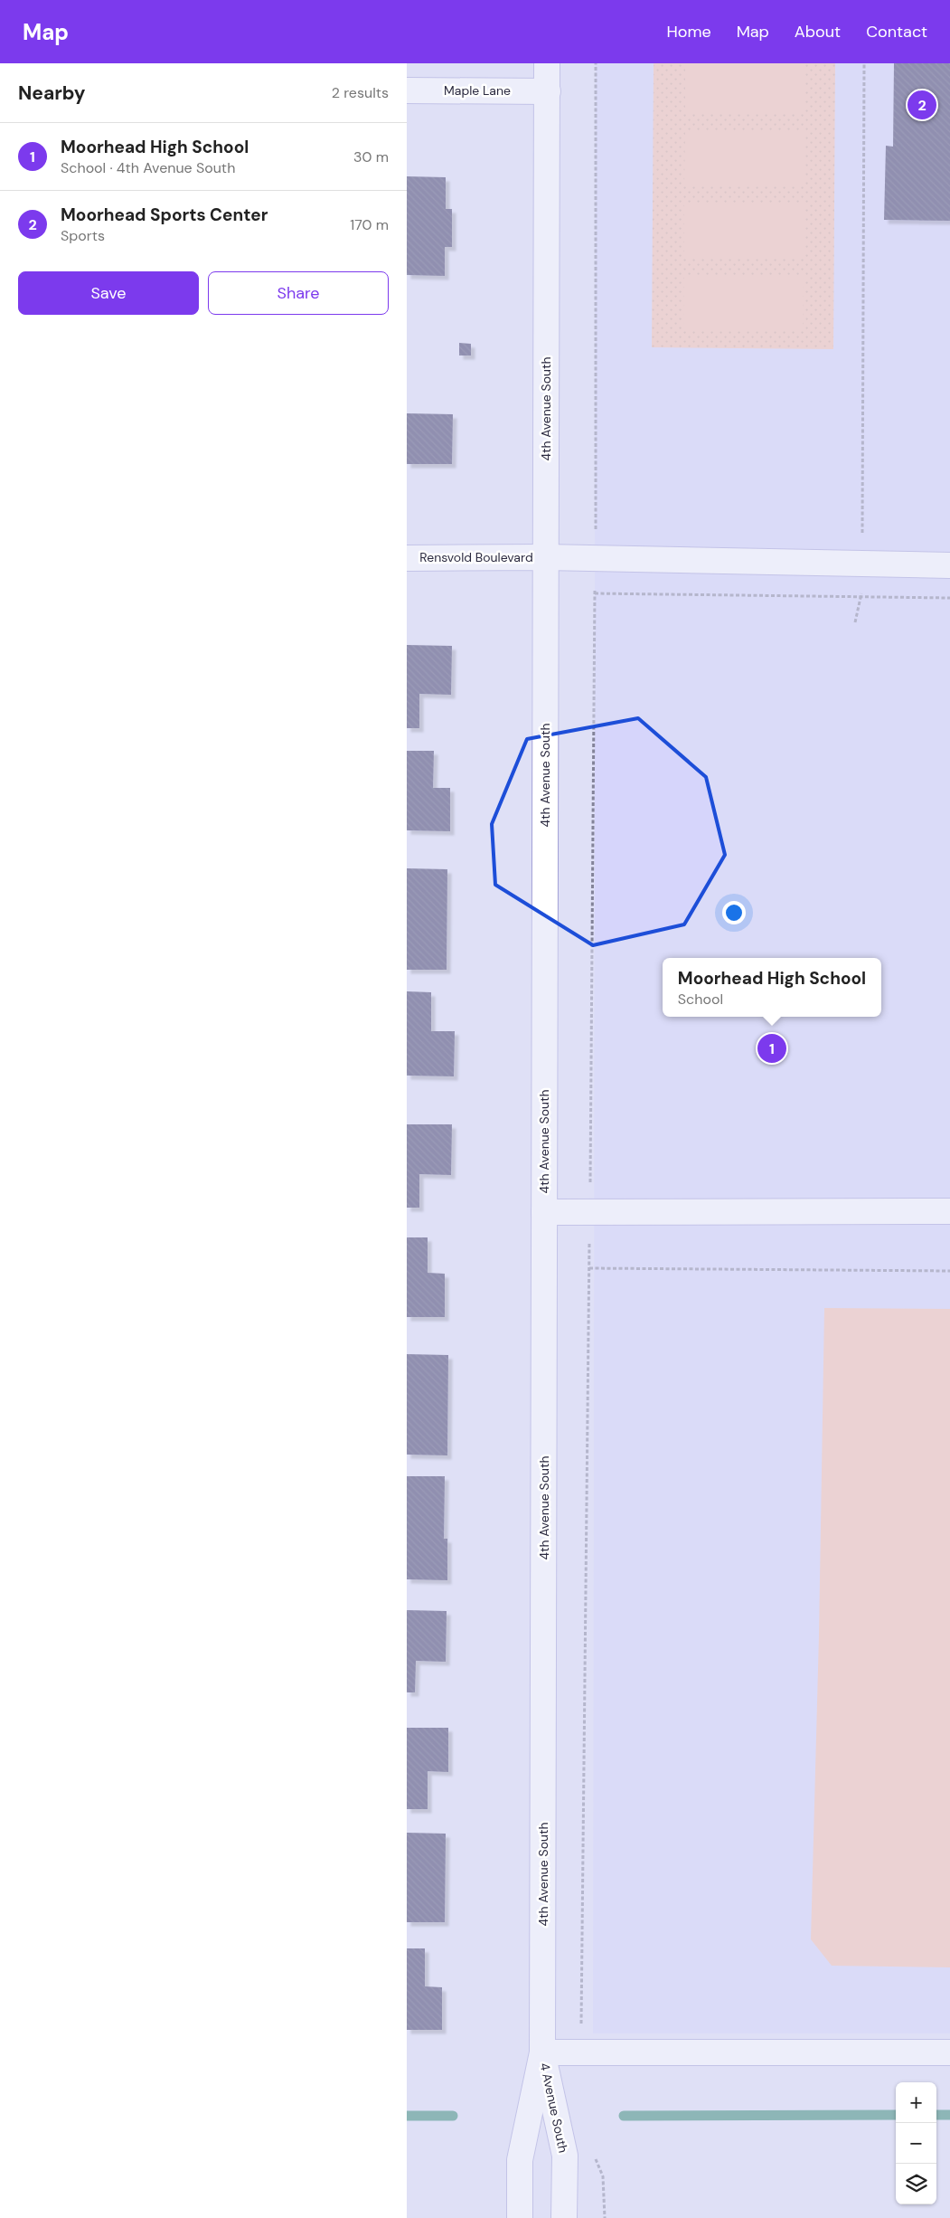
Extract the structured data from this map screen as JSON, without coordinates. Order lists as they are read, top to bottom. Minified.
{"streets":{"street":["Maple Lane","4th Avenue South","Rensvold Boulevard","4 Avenue South"]},"crossings":[["Maple Lane","4th Avenue South"],["4th Avenue South","Rensvold Boulevard"],["4th Avenue South","4 Avenue South"]],"page":{"header":"Map","nav":["Home","Map","About","Contact"],"heading":["Nearby","2 results"],"pins":["2","1"],"list":[{"mark":"1","name":"Moorhead High School","note":"School · 4th Avenue South","value":"30 m"},{"mark":"2","name":"Moorhead Sports Center","note":"Sports","value":"170 m"}],"buttons":["Save","Share"],"popup":["Moorhead High School","School"],"map_buttons":["+","−"]}}
